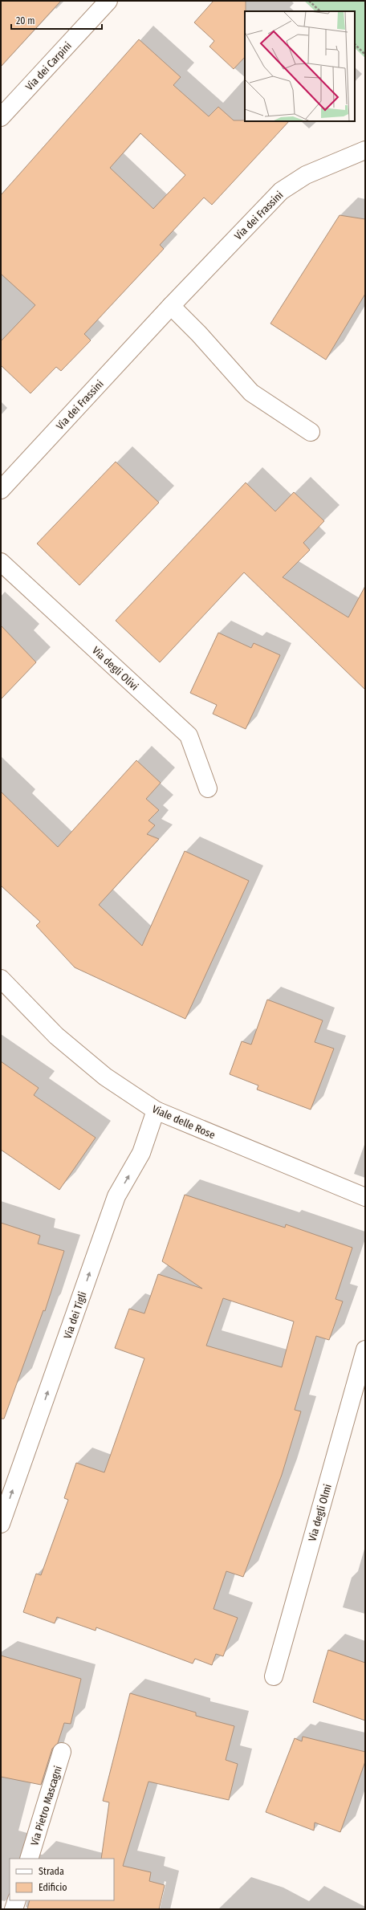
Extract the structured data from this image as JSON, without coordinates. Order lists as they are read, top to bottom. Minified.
{"streets":{"street":["Via dei Carpini","Via dei Frassini","Via degli Olivi","Viale delle Rose","Via dei Tigli","Via degli Olmi","Via Pietro Mascagni"]},"crossings":[["Viale delle Rose","Via dei Tigli"]],"one_way":["Via dei Tigli"],"legend":["Strada","Edificio"],"scale_bar":"20 m"}
